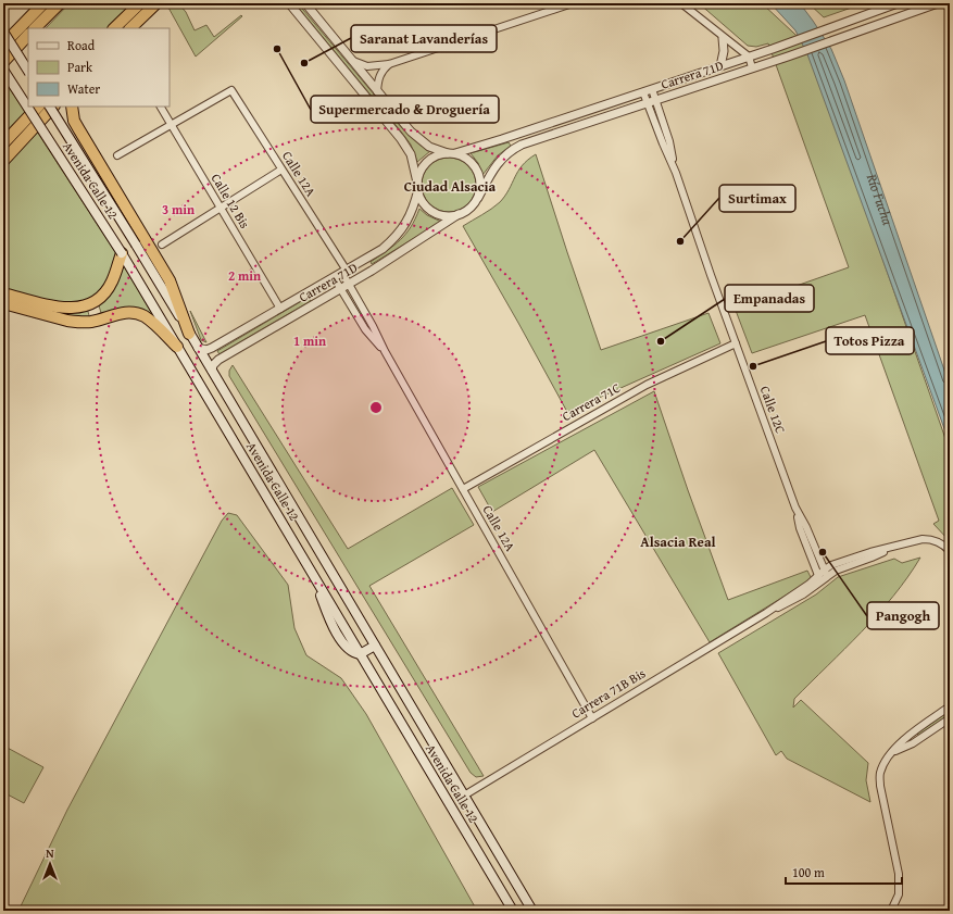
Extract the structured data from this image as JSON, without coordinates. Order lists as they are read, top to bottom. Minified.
{"streets":{"main road":["Avenida Calle 12"],"street":["Carrera 71D","Calle 12A","Calle 12 Bis","Carrera 71C","Calle 12C","Carrera 71B Bis"]},"crossings":[["Carrera 71D","Calle 12A"],["Carrera 71D","Avenida Calle 12"],["Carrera 71D","Calle 12 Bis"],["Carrera 71D","Calle 12C"],["Calle 12A","Calle 12 Bis"],["Calle 12A","Carrera 71C"],["Calle 12A","Carrera 71B Bis"],["Avenida Calle 12","Carrera 71B Bis"],["Carrera 71C","Calle 12C"],["Calle 12C","Carrera 71B Bis"]],"districts":["Ciudad Alsacia","Alsacia Real"],"water":["Río Fucha"],"places":["Supermercado & Droguería","Saranat Lavanderías","Surtimax","Empanadas","Totos Pizza","Pangogh"],"legend":["Road","Park","Water"],"scale_bar":"100 m","north":"top","rings":["3 min","2 min","1 min"]}
